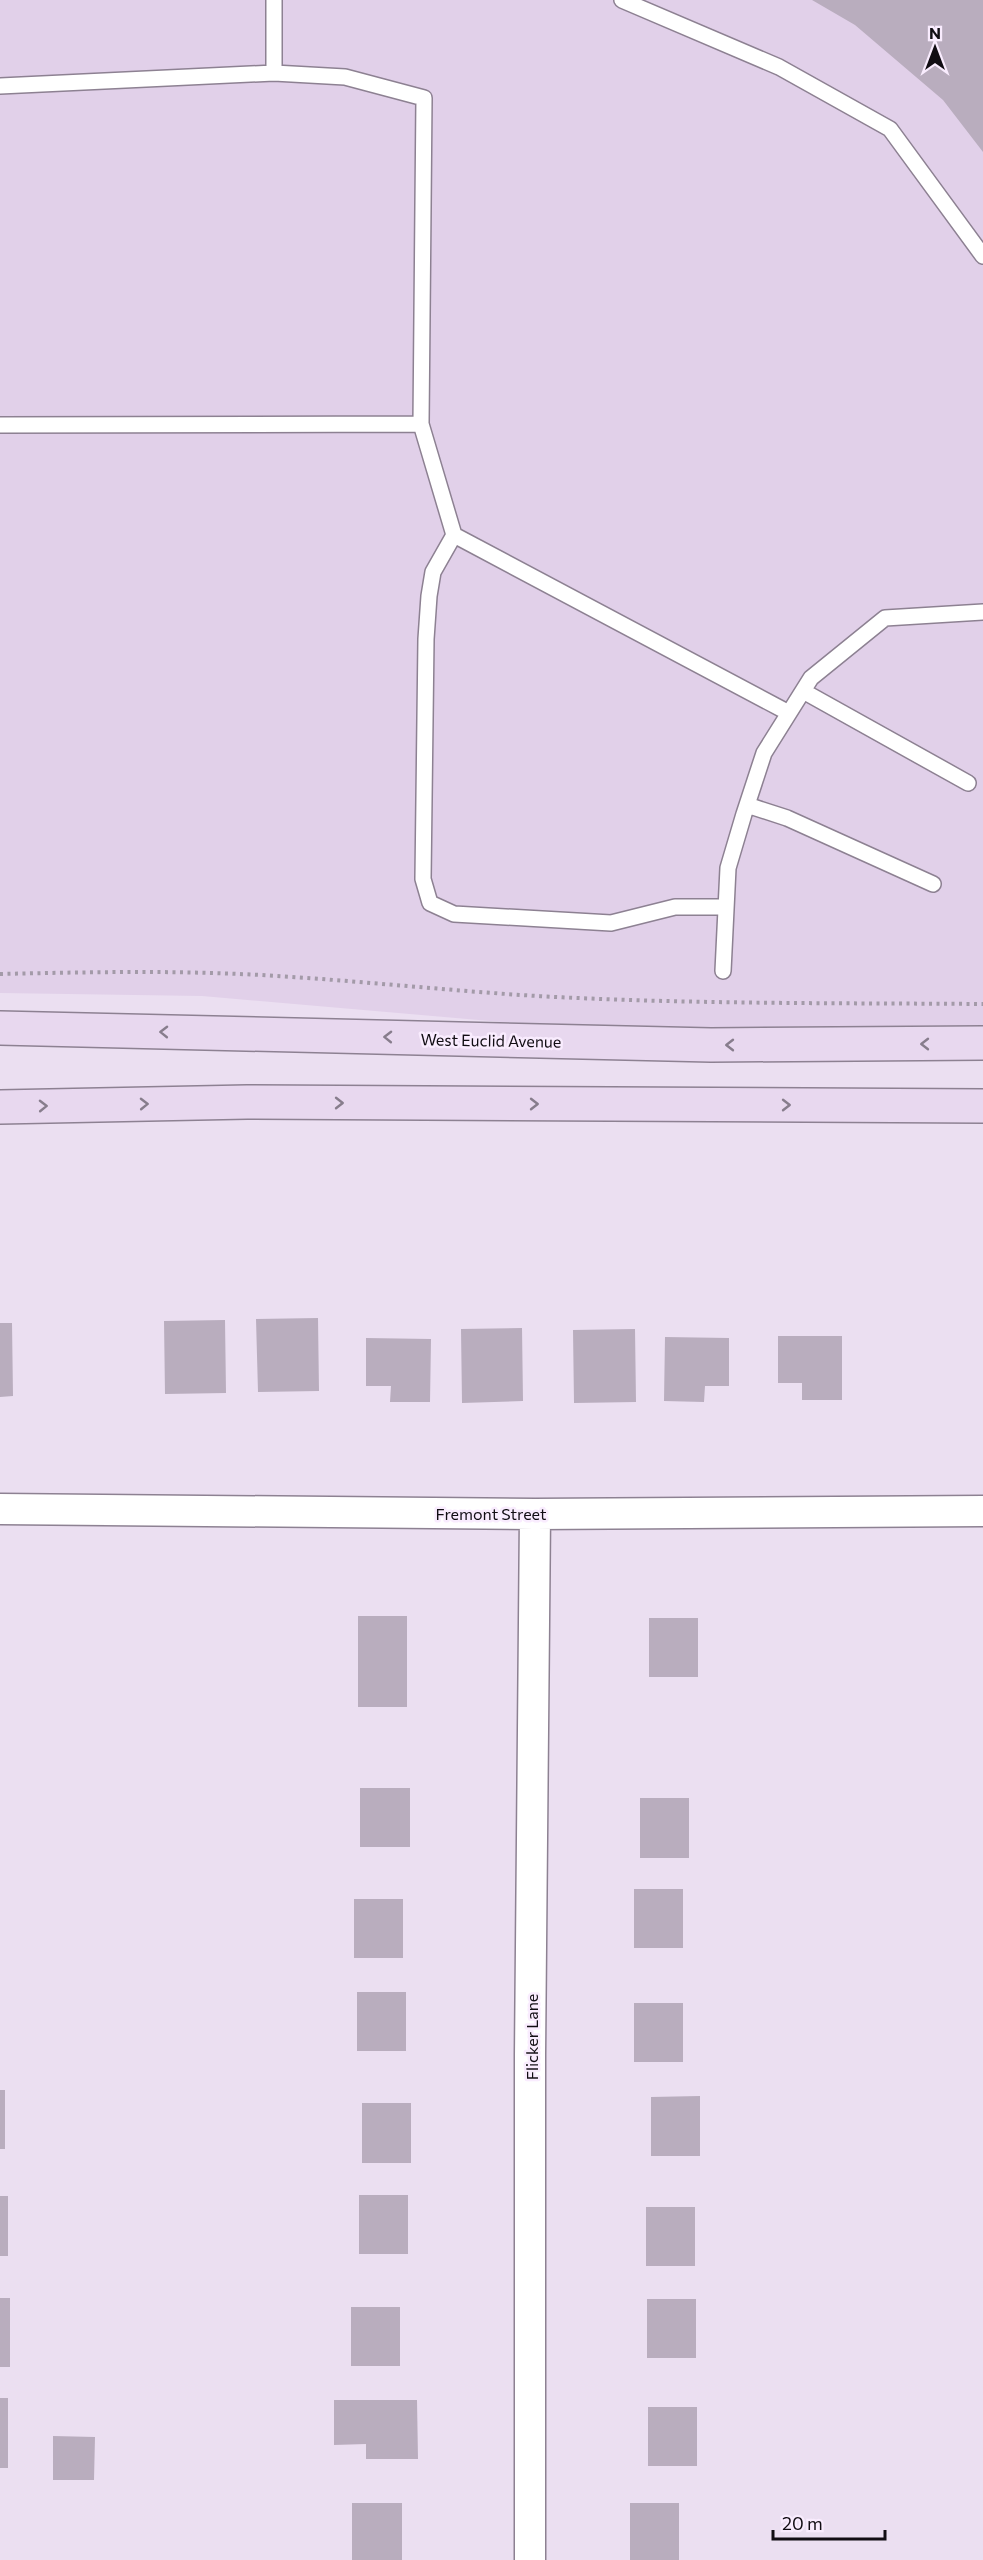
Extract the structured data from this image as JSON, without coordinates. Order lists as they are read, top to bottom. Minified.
{"streets":{"main road":["West Euclid Avenue"],"street":["Fremont Street","Flicker Lane"]},"crossings":[["Fremont Street","Flicker Lane"]],"scale_bar":"20 m","north":"top"}
